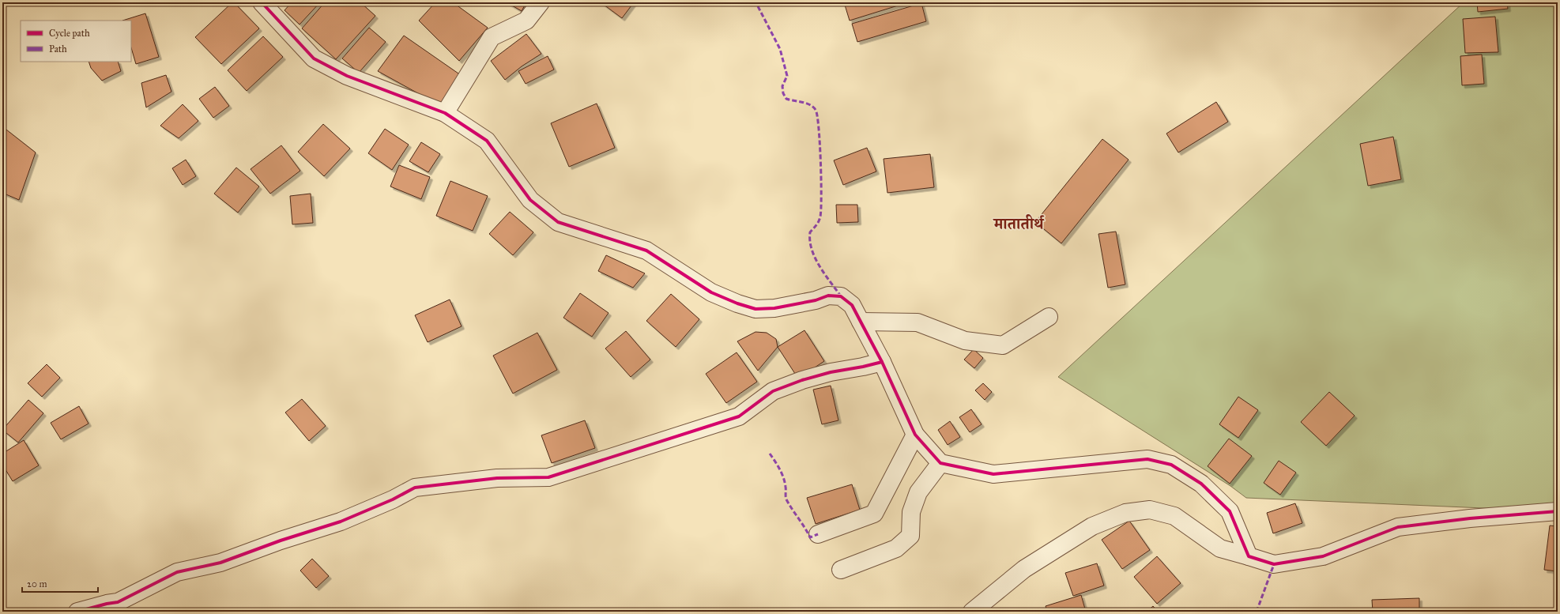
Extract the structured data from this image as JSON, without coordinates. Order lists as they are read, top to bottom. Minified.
{"districts":["मातातीर्थ"],"legend":["Cycle path","Path"],"scale_bar":"20 m"}
